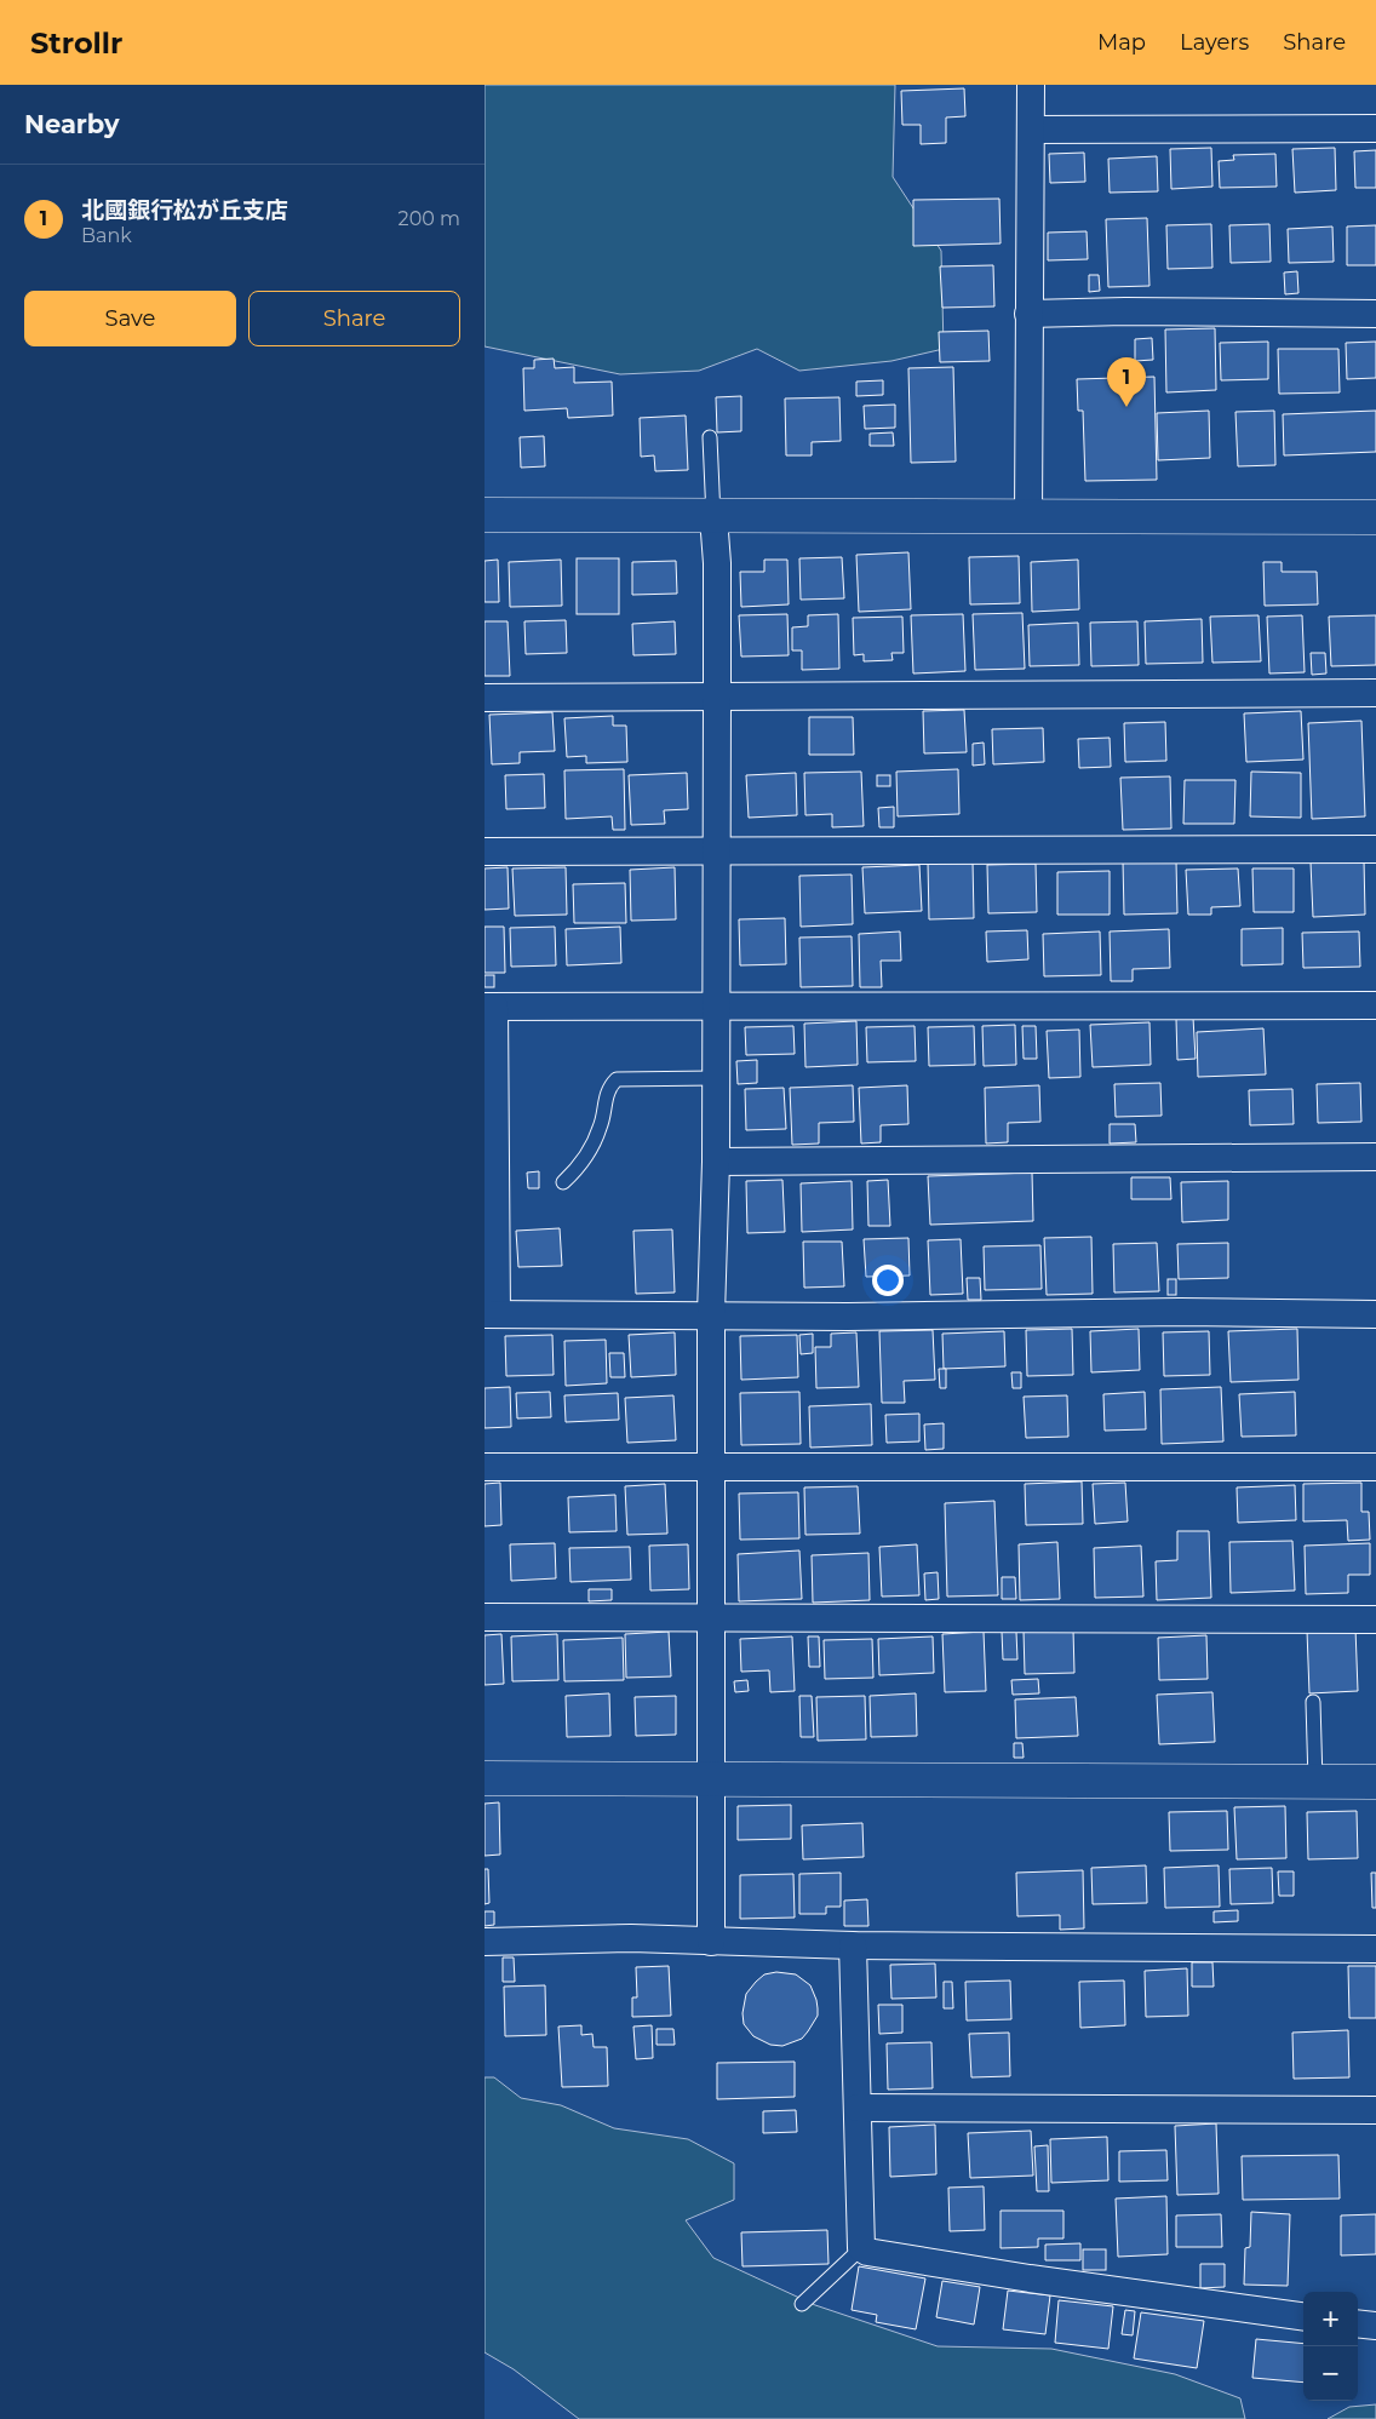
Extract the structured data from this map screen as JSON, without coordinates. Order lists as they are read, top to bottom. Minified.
{"page":{"header":"Strollr","nav":["Map","Layers","Share"],"heading":"Nearby","list":[{"mark":"1","name":"北國銀行松が丘支店","note":"Bank","value":"200 m"}],"buttons":["Save","Share"],"pins":"1","map_buttons":["+","−"]}}
